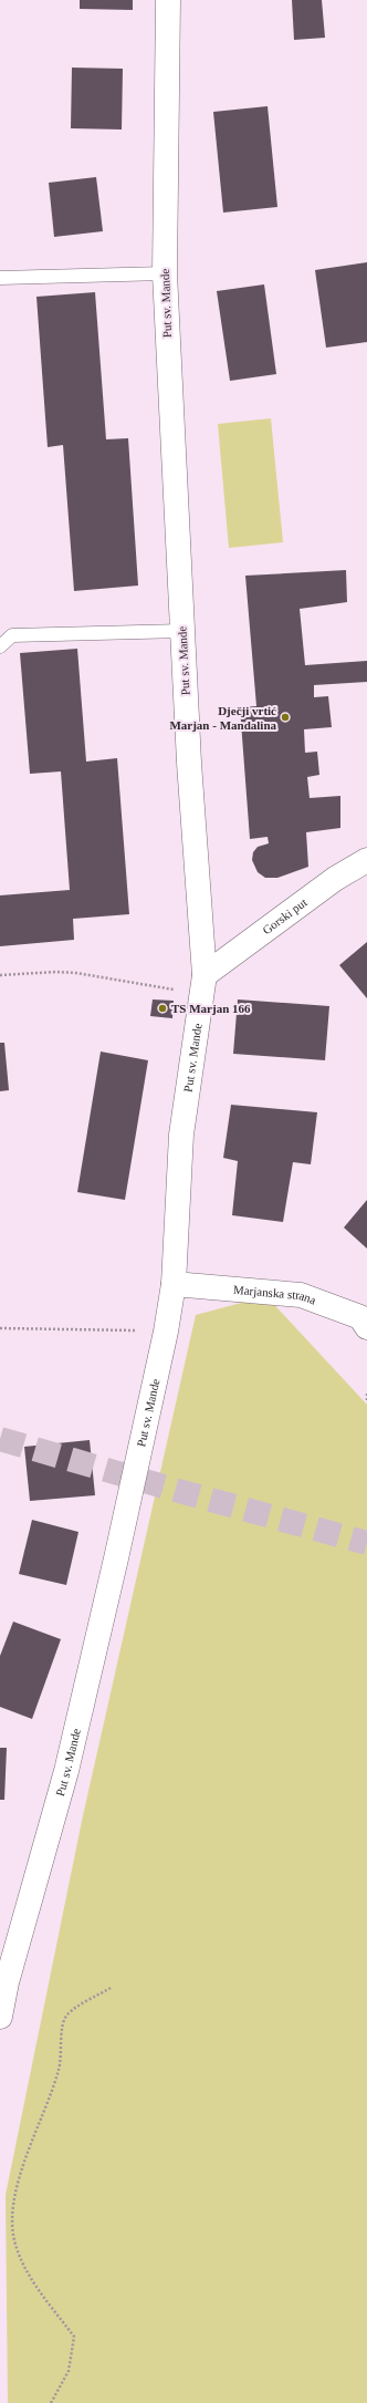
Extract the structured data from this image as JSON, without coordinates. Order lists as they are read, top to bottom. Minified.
{"streets":{"street":["Put sv. Mande","Gorski put","Marjanska strana"]},"crossings":[["Put sv. Mande","Gorski put"],["Put sv. Mande","Marjanska strana"]],"places":["Dječji vrtić Marjan - Mandalina","TS Marjan 166"]}
